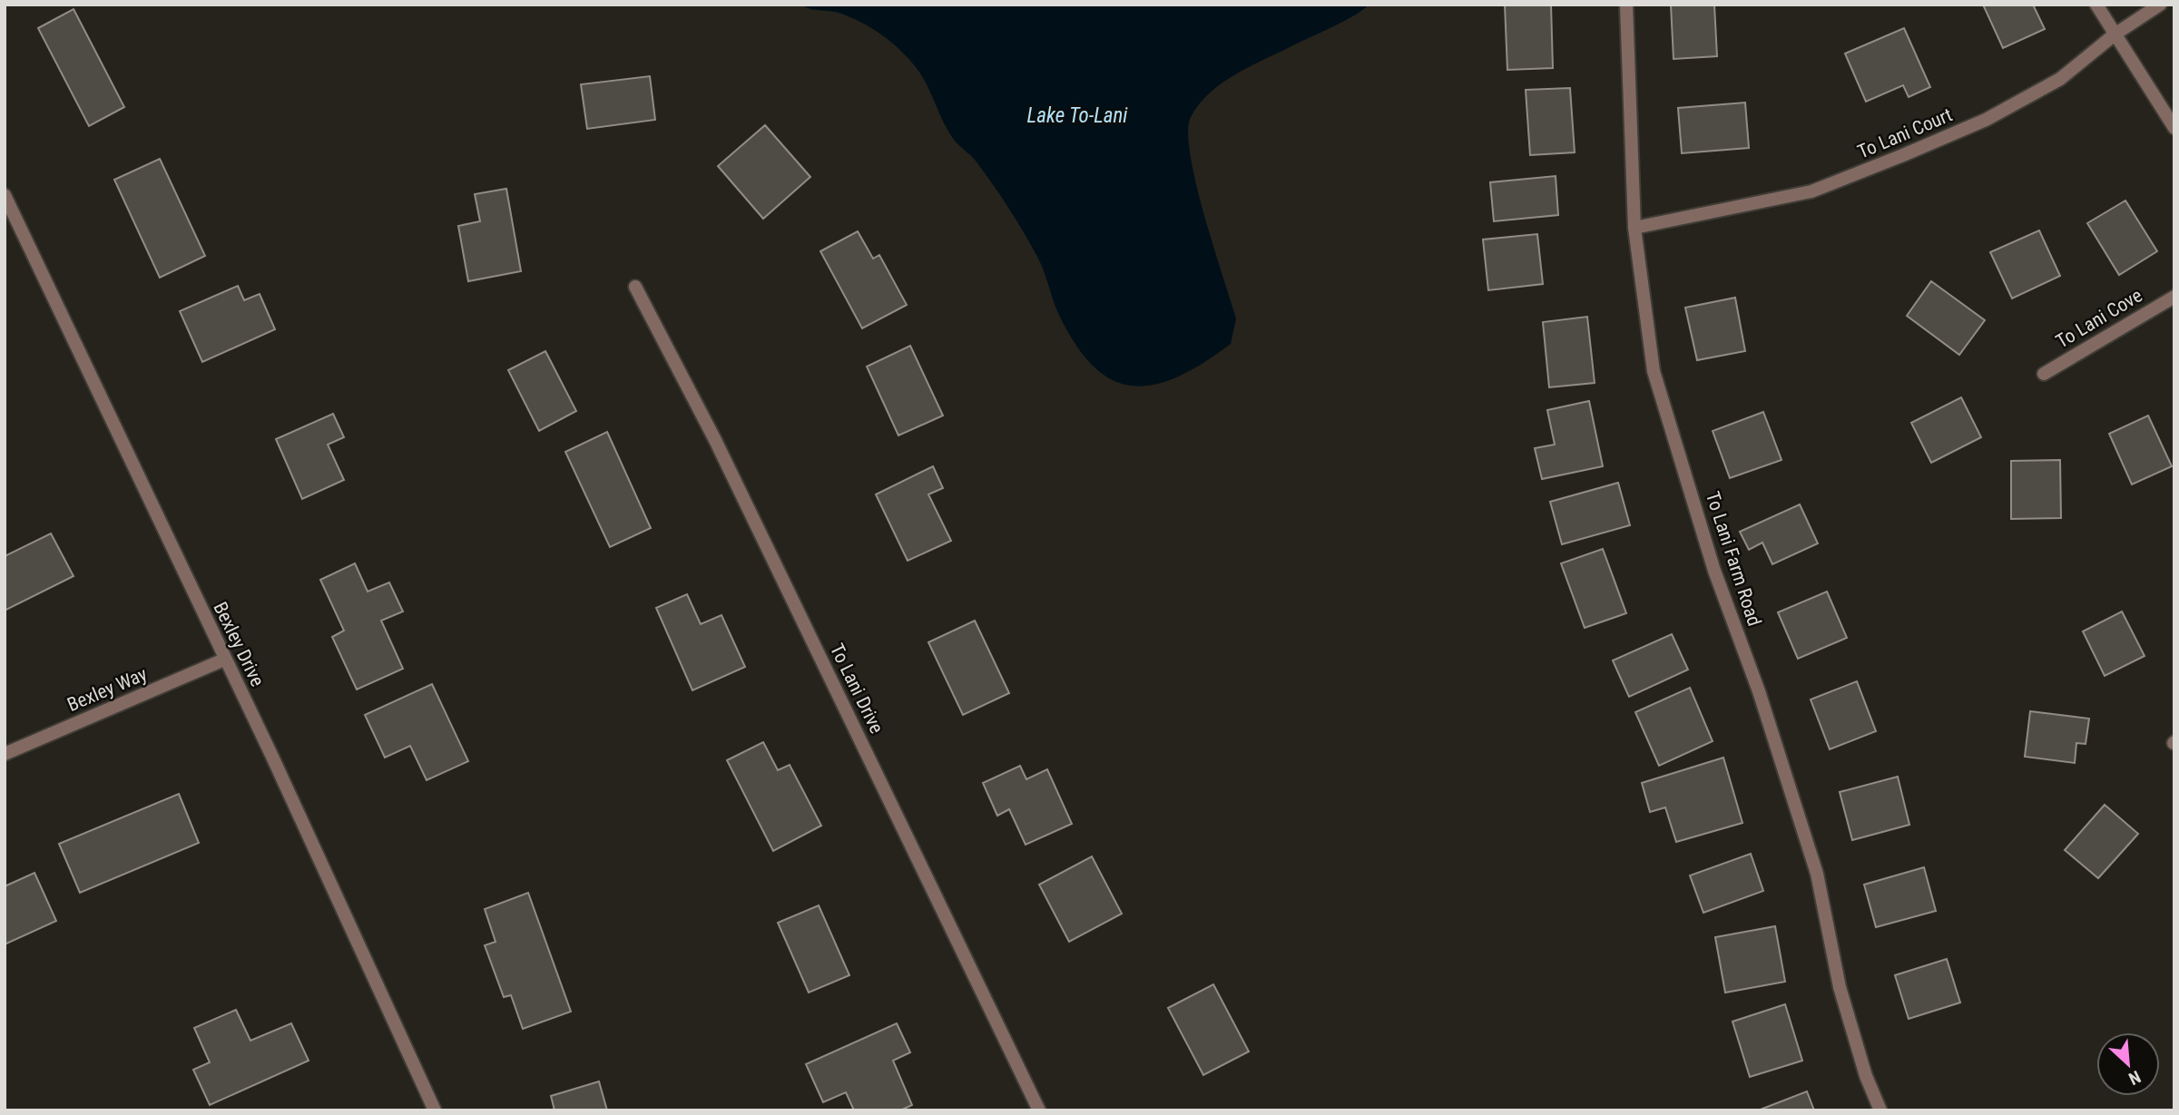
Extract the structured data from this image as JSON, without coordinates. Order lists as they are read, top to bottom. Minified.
{"streets":{"street":["To Lani Court","To Lani Cove","To Lani Farm Road","Bexley Drive","To Lani Drive","Bexley Way"]},"crossings":[["To Lani Court","To Lani Farm Road"],["Bexley Drive","Bexley Way"]],"water":["Lake To-Lani"],"north":"bottom right"}
